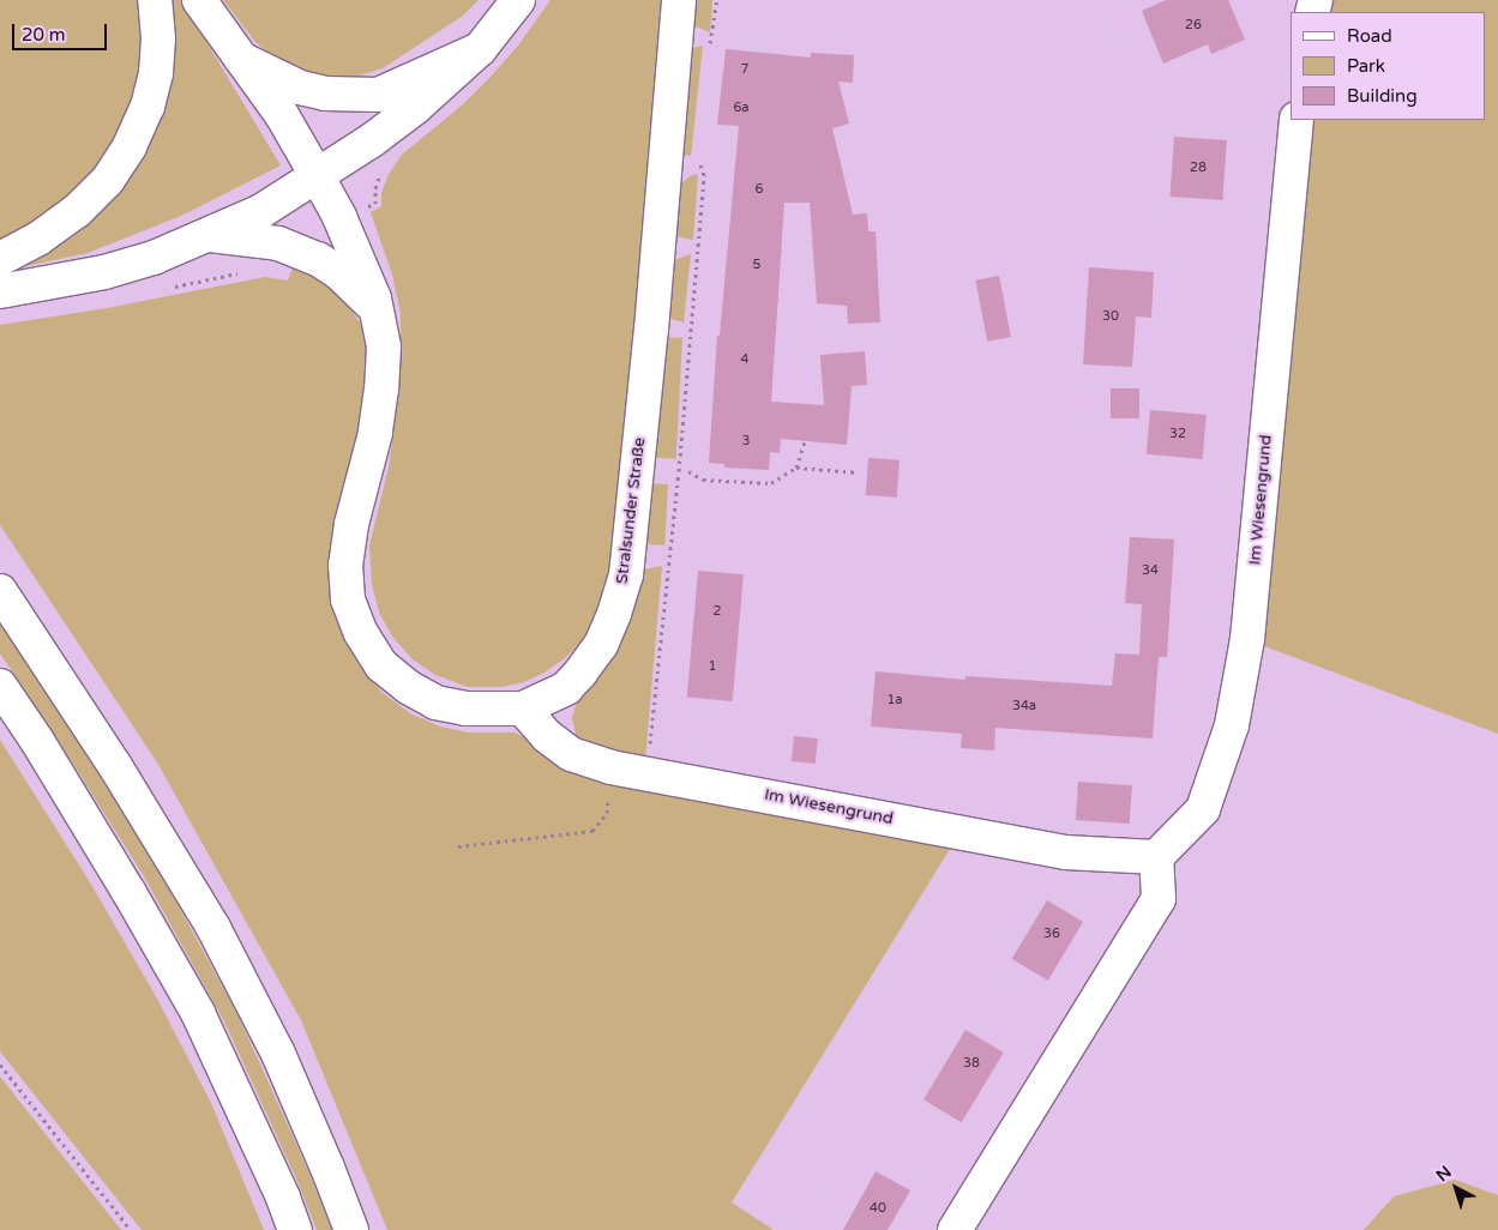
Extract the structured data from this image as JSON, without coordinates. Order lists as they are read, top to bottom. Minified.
{"streets":{"main road":["Im Wiesengrund","Stralsunder Straße"]},"crossings":[["Im Wiesengrund","Stralsunder Straße"]],"house_numbers":["26","7","6a","28","6","5","30","4","32","3","34","2","1","1a","34a","36","38","40"],"legend":["Road","Park","Building"],"scale_bar":"20 m","north":"top left"}
